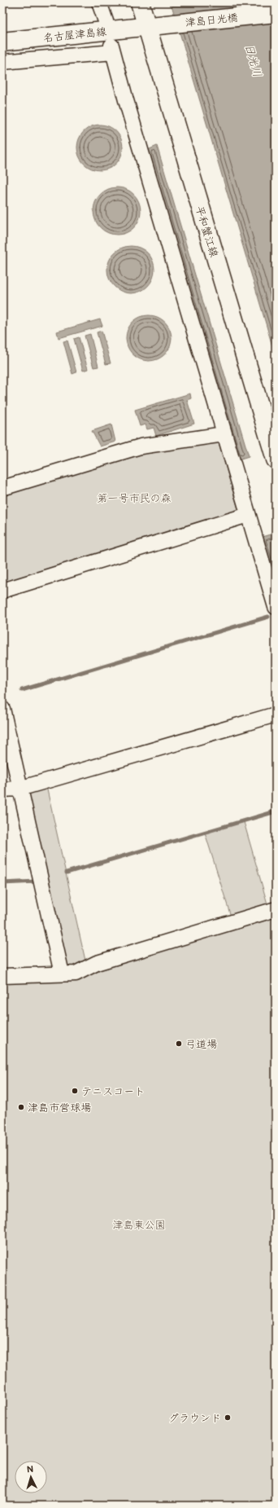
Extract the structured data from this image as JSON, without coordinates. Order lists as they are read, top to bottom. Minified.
{"streets":{"main road":["津島日光橋","名古屋津島線","平和蟹江線"]},"crossings":[["津島日光橋","名古屋津島線"],["津島日光橋","平和蟹江線"],["名古屋津島線","平和蟹江線"]],"water":["日光川"],"parks":["第一号市民の森","津島東公園"],"places":["弓道場","テニスコート","津島市営球場","グラウンド"],"north":"top"}
